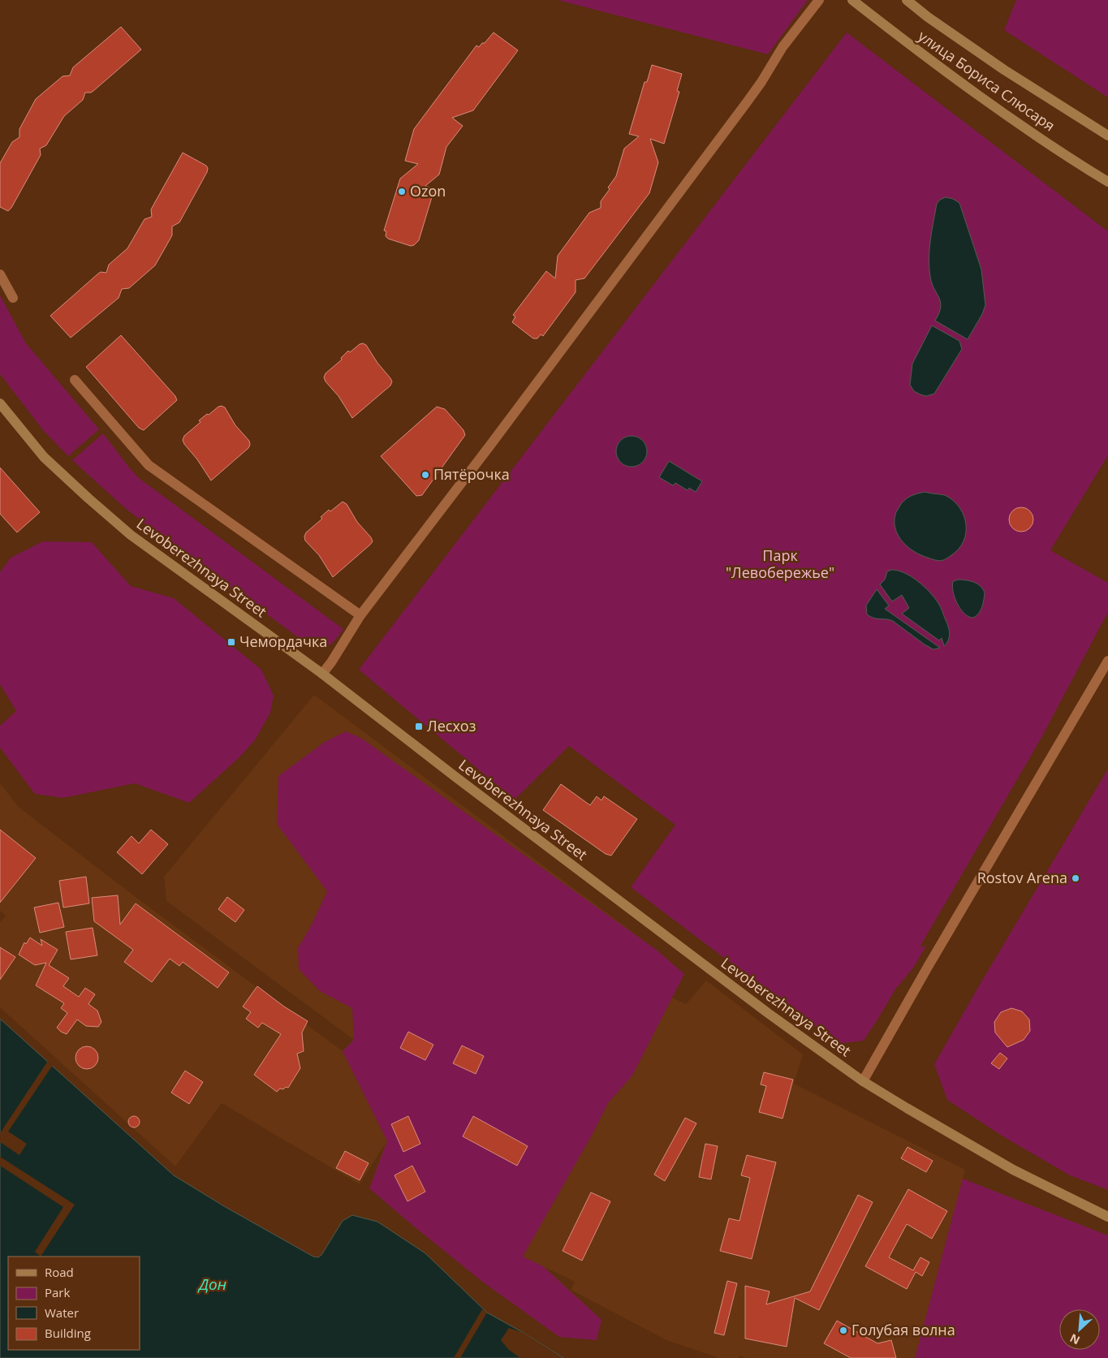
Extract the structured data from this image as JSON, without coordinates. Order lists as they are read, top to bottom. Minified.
{"streets":{"main road":["улица Бориса Слюсаря","Levoberezhnaya Street"]},"water":["Дон"],"parks":["Парк \"Левобережье\""],"places":{"other":["Ozon","Пятёрочка","Rostov Arena","Голубая волна"],"transit":["Чемордачка","Лесхоз"]},"legend":["Road","Park","Water","Building"],"north":"bottom left"}
